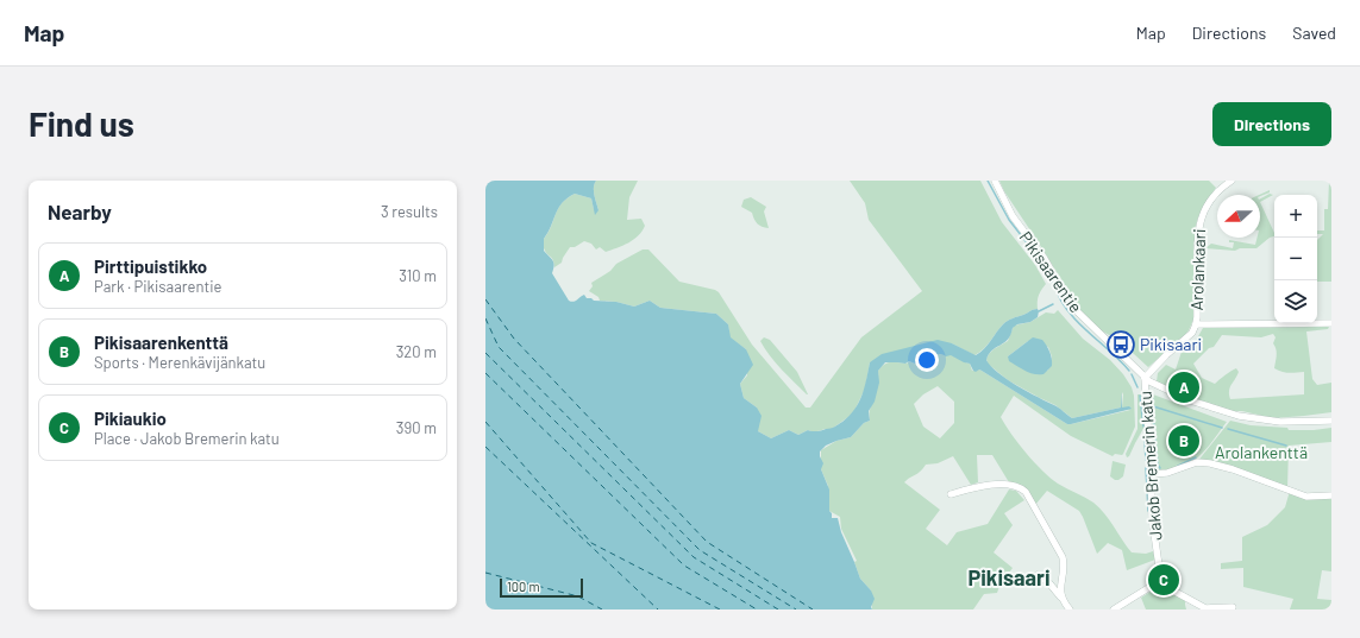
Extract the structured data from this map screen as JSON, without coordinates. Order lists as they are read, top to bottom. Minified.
{"streets":{"street":["Arolankaari","Pikisaarentie","Jakob Bremerin katu"]},"crossings":[["Arolankaari","Pikisaarentie"],["Arolankaari","Jakob Bremerin katu"],["Pikisaarentie","Jakob Bremerin katu"]],"districts":["Pikisaari"],"parks":["Arolankenttä"],"places":{"bus stop":["Pikisaari"]},"scale_bar":"100 m","north":"left","page":{"header":"Map","nav":["Map","Directions","Saved"],"buttons":"Directions","title":"Find us","heading":["Nearby","3 results"],"map_buttons":["+","−"],"list":[{"mark":"A","name":"Pirttipuistikko","note":"Park · Pikisaarentie","value":"310 m"},{"mark":"B","name":"Pikisaarenkenttä","note":"Sports · Merenkävijänkatu","value":"320 m"},{"mark":"C","name":"Pikiaukio","note":"Place · Jakob Bremerin katu","value":"390 m"}],"pins":["A","B","C"],"scale":"100 m"}}
